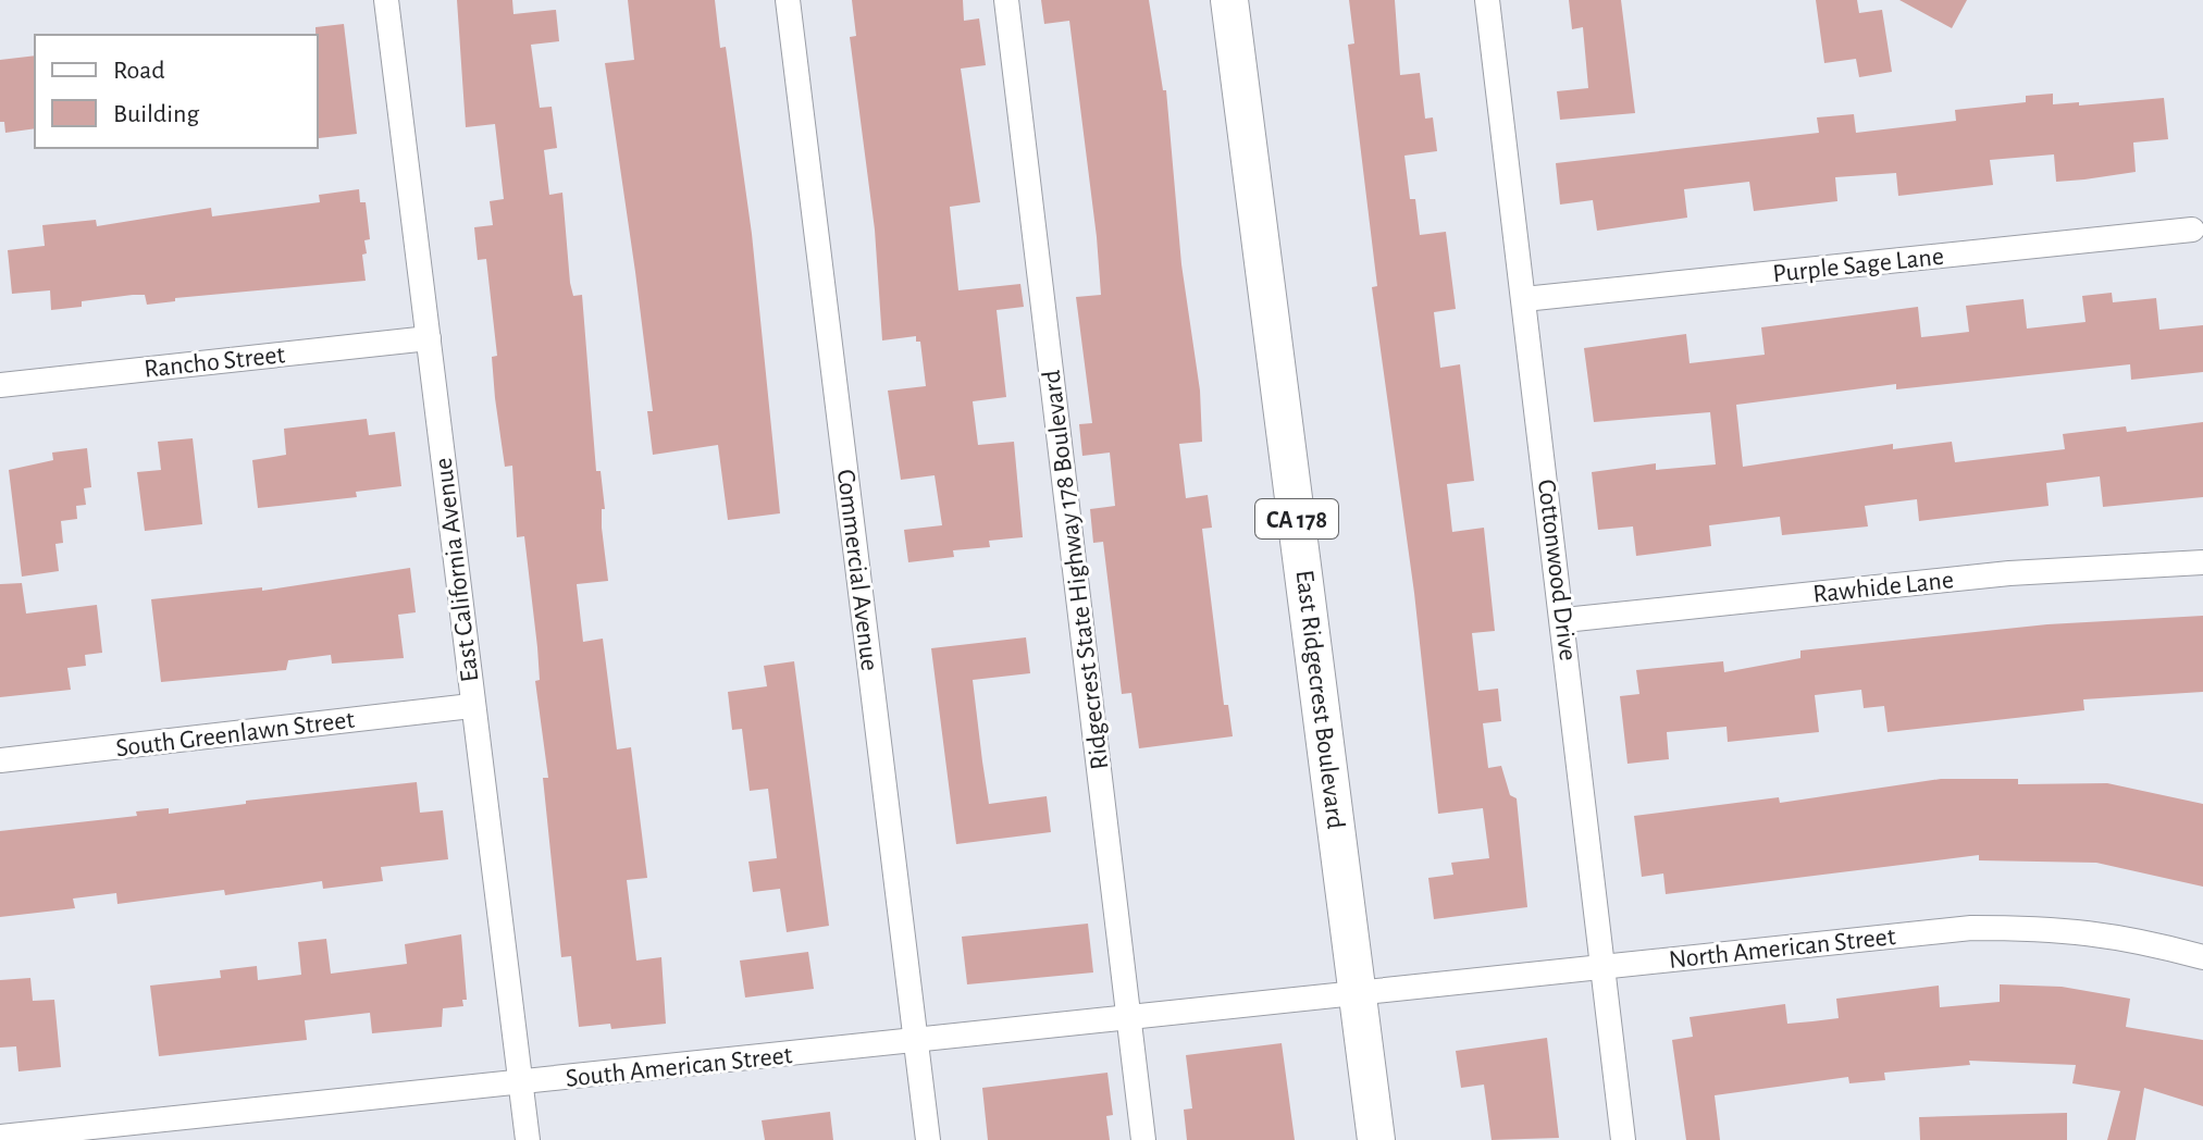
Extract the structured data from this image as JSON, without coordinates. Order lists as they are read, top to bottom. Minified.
{"streets":{"main road":["CA 178","East Ridgecrest Boulevard"],"street":["Purple Sage Lane","Rancho Street","East California Avenue","Commercial Avenue","Ridgecrest State Highway 178 Boulevard","Cottonwood Drive","Rawhide Lane","South Greenlawn Street","North American Street","South American Street"]},"crossings":[["Purple Sage Lane","Cottonwood Drive"],["Rancho Street","East California Avenue"],["East California Avenue","South Greenlawn Street"],["East California Avenue","South American Street"],["Commercial Avenue","South American Street"],["Ridgecrest State Highway 178 Boulevard","South American Street"],["Cottonwood Drive","Rawhide Lane"],["Cottonwood Drive","North American Street"],["East Ridgecrest Boulevard","North American Street"],["East Ridgecrest Boulevard","South American Street"],["North American Street","South American Street"]],"legend":["Road","Building"]}
